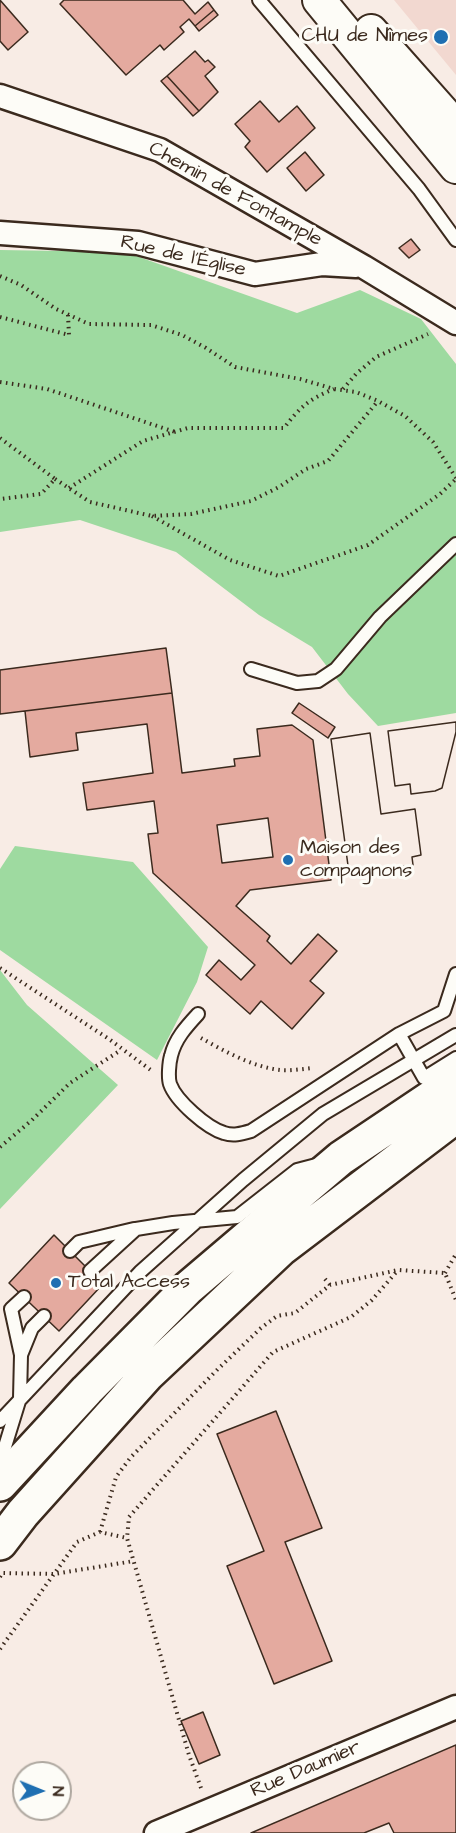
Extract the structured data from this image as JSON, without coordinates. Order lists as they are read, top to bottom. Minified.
{"streets":{"street":["Chemin de Fontample","Rue de l'Église","Rue Daumier"]},"crossings":[["Chemin de Fontample","Rue de l'Église"]],"places":["CHU de Nîmes","Maison des compagnons","Total Access"],"north":"right"}
